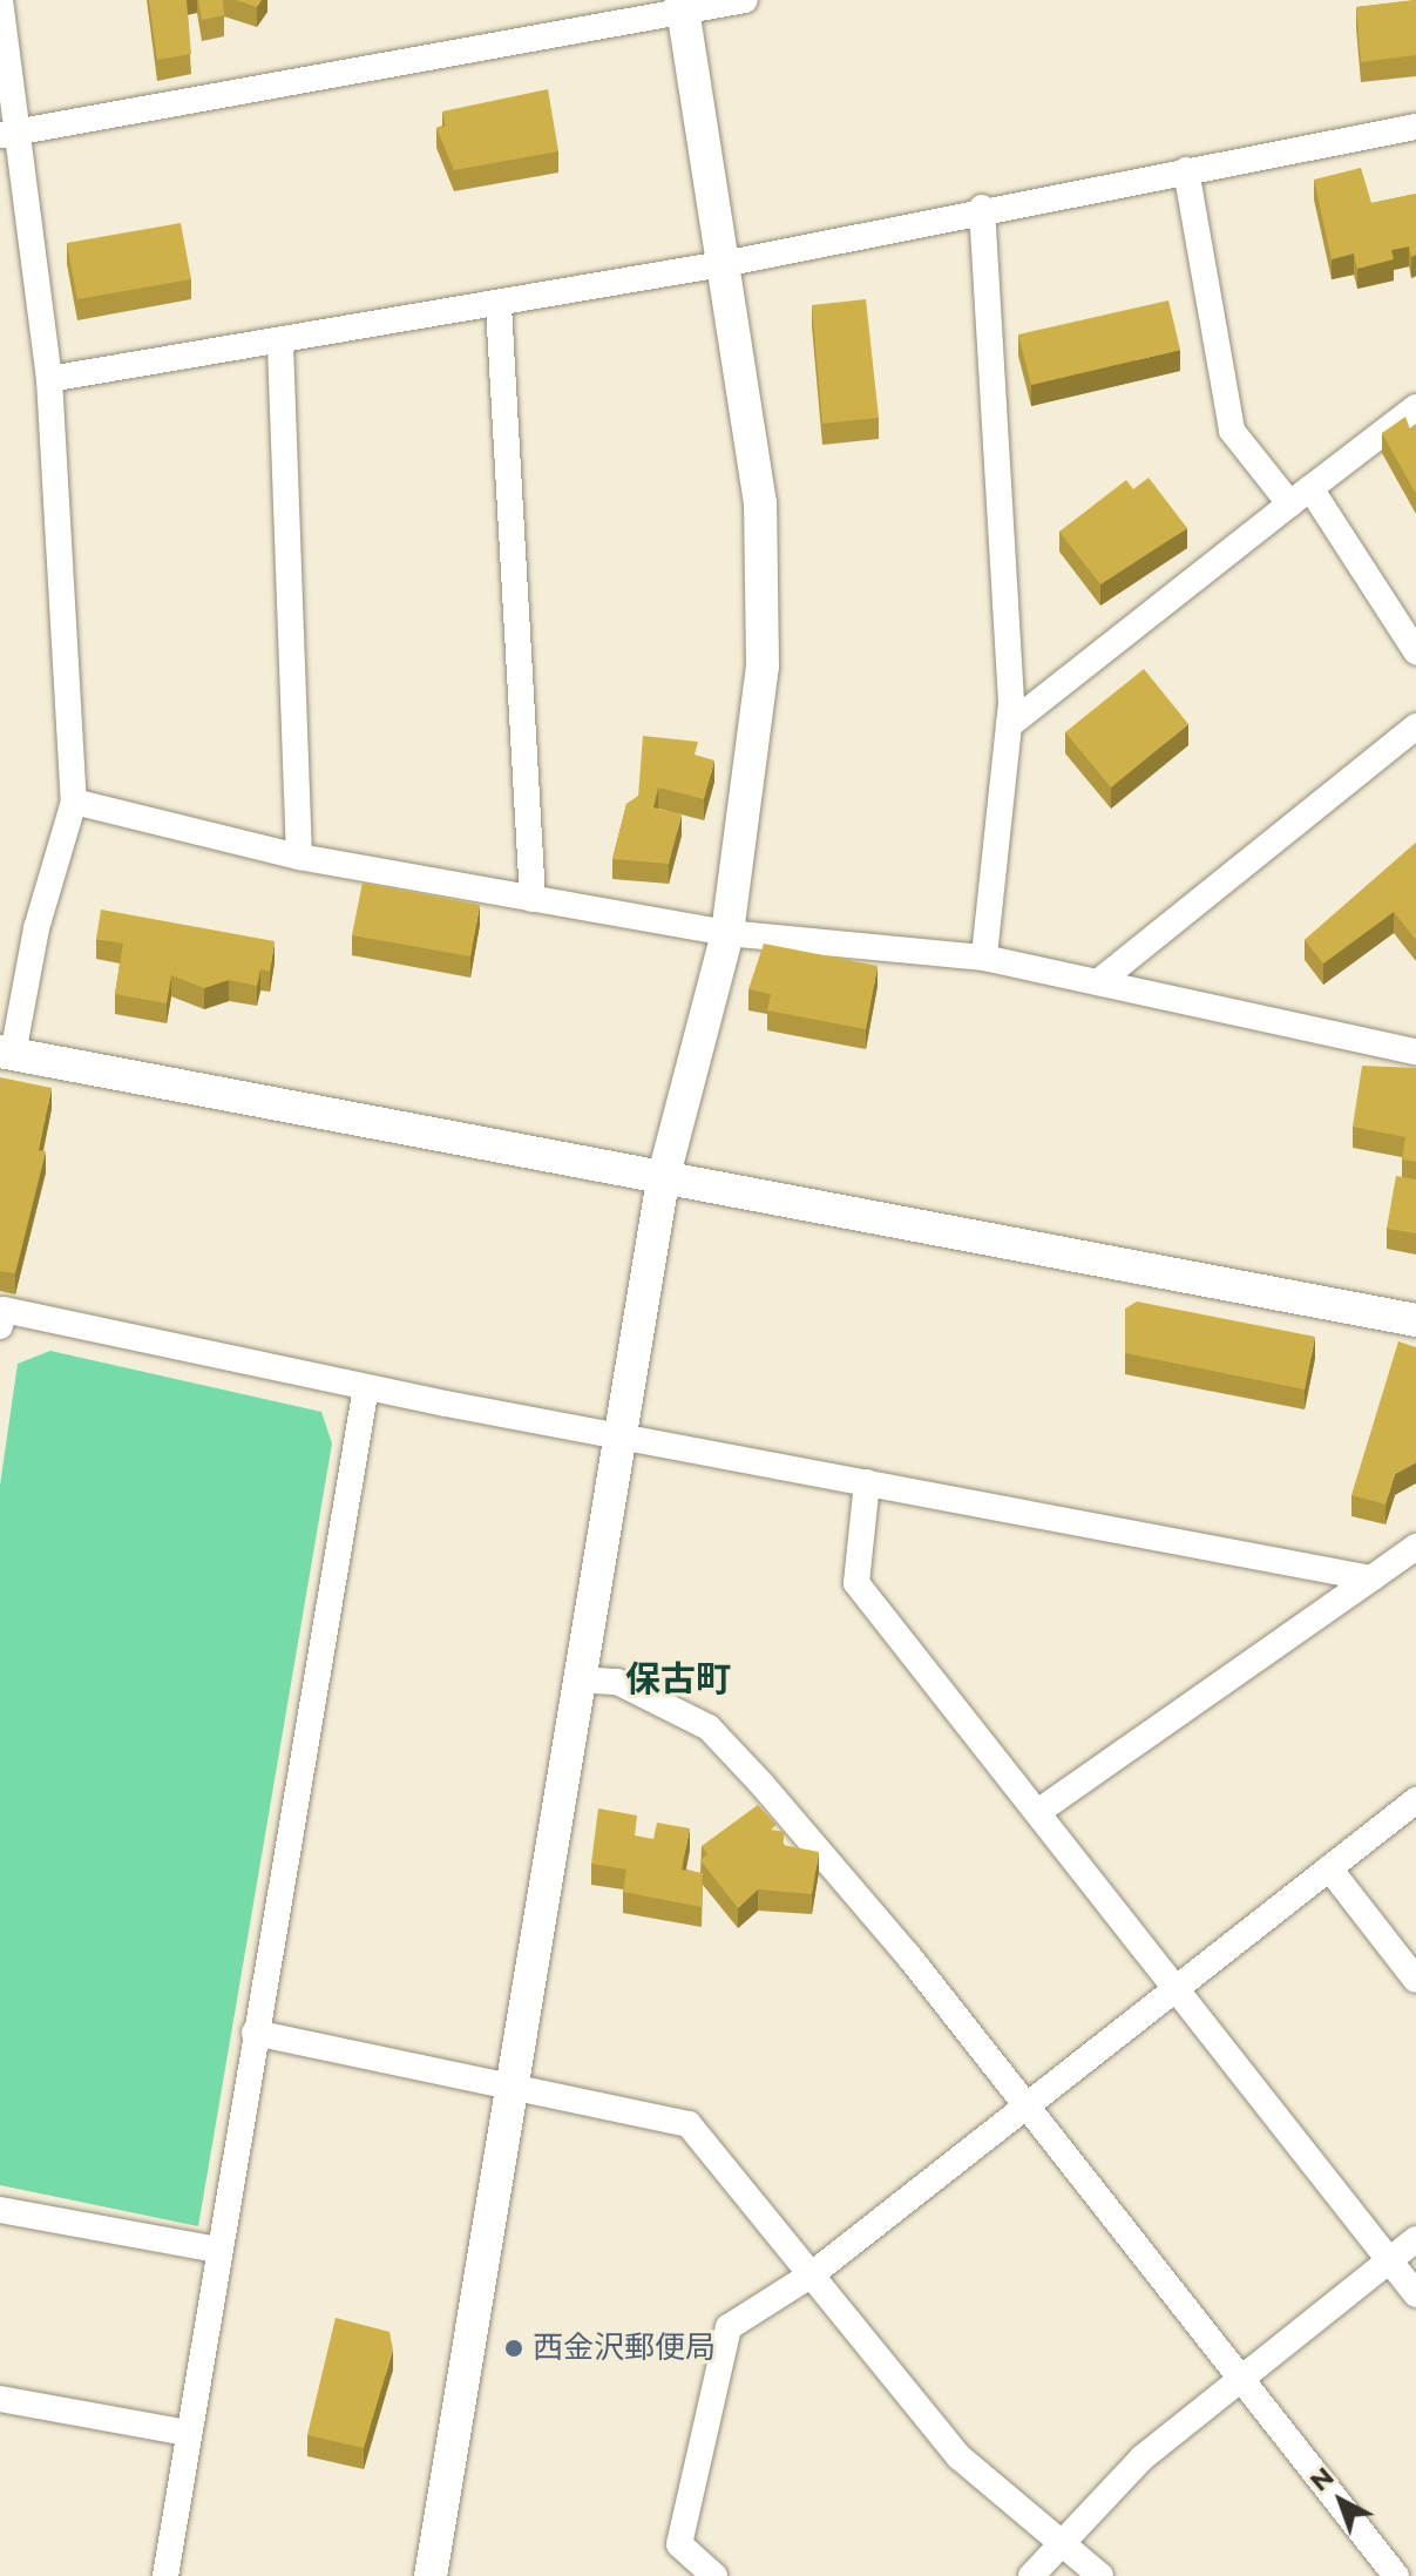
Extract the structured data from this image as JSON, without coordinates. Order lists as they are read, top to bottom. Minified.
{"districts":["保古町"],"places":["西金沢郵便局"],"north":"top left"}
